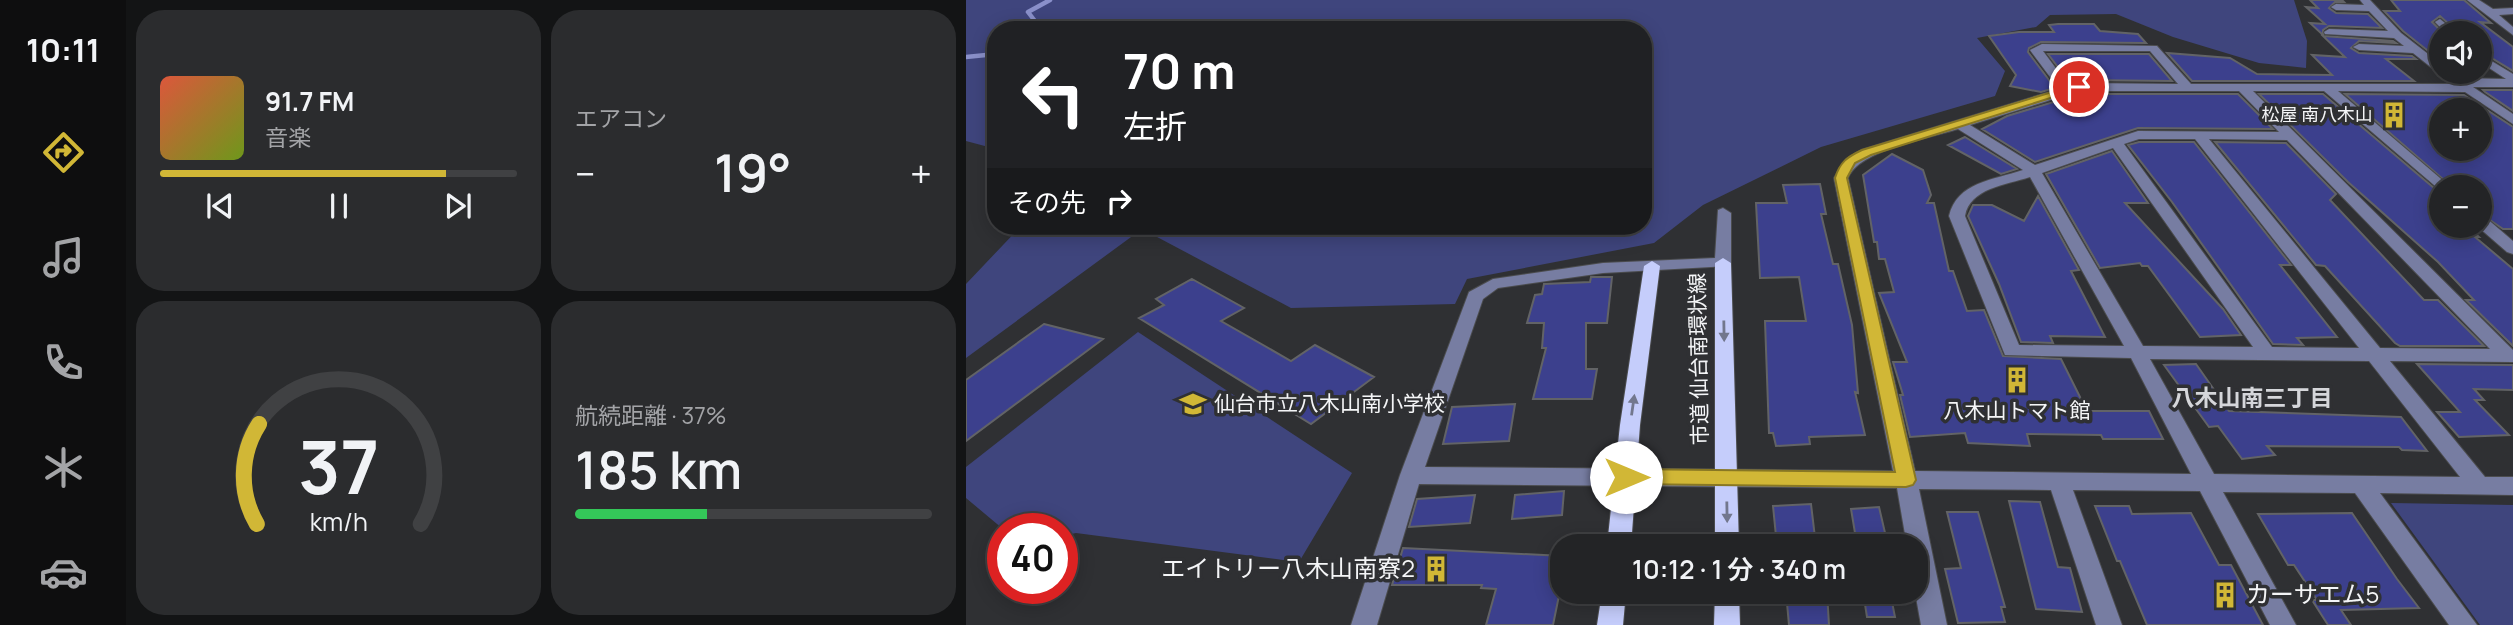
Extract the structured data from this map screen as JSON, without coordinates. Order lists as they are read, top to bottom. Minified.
{"streets":{"main road":["市道 仙台南環状線"]},"one_way":["市道 仙台南環状線"],"districts":["八木山南三丁目"],"places":{"building":["松屋 南八木山","八木山トマト館","エイトリー八木山南寮2","カーサエム5"],"school or university":["仙台市立八木山南小学校"]},"page":{"tabs":"10:11","tile":["エアコン",["航続距離 · 37%","185 km"]],"map_buttons":["+","−"],"turn":["70 m","左折"],"song":["91.7 FM","音楽"],"heat":["−","19°","+"],"then":"その先","limit":"40","trip":"10:12 · 1 分 · 340 m","gauge":["37","km/h"]}}
